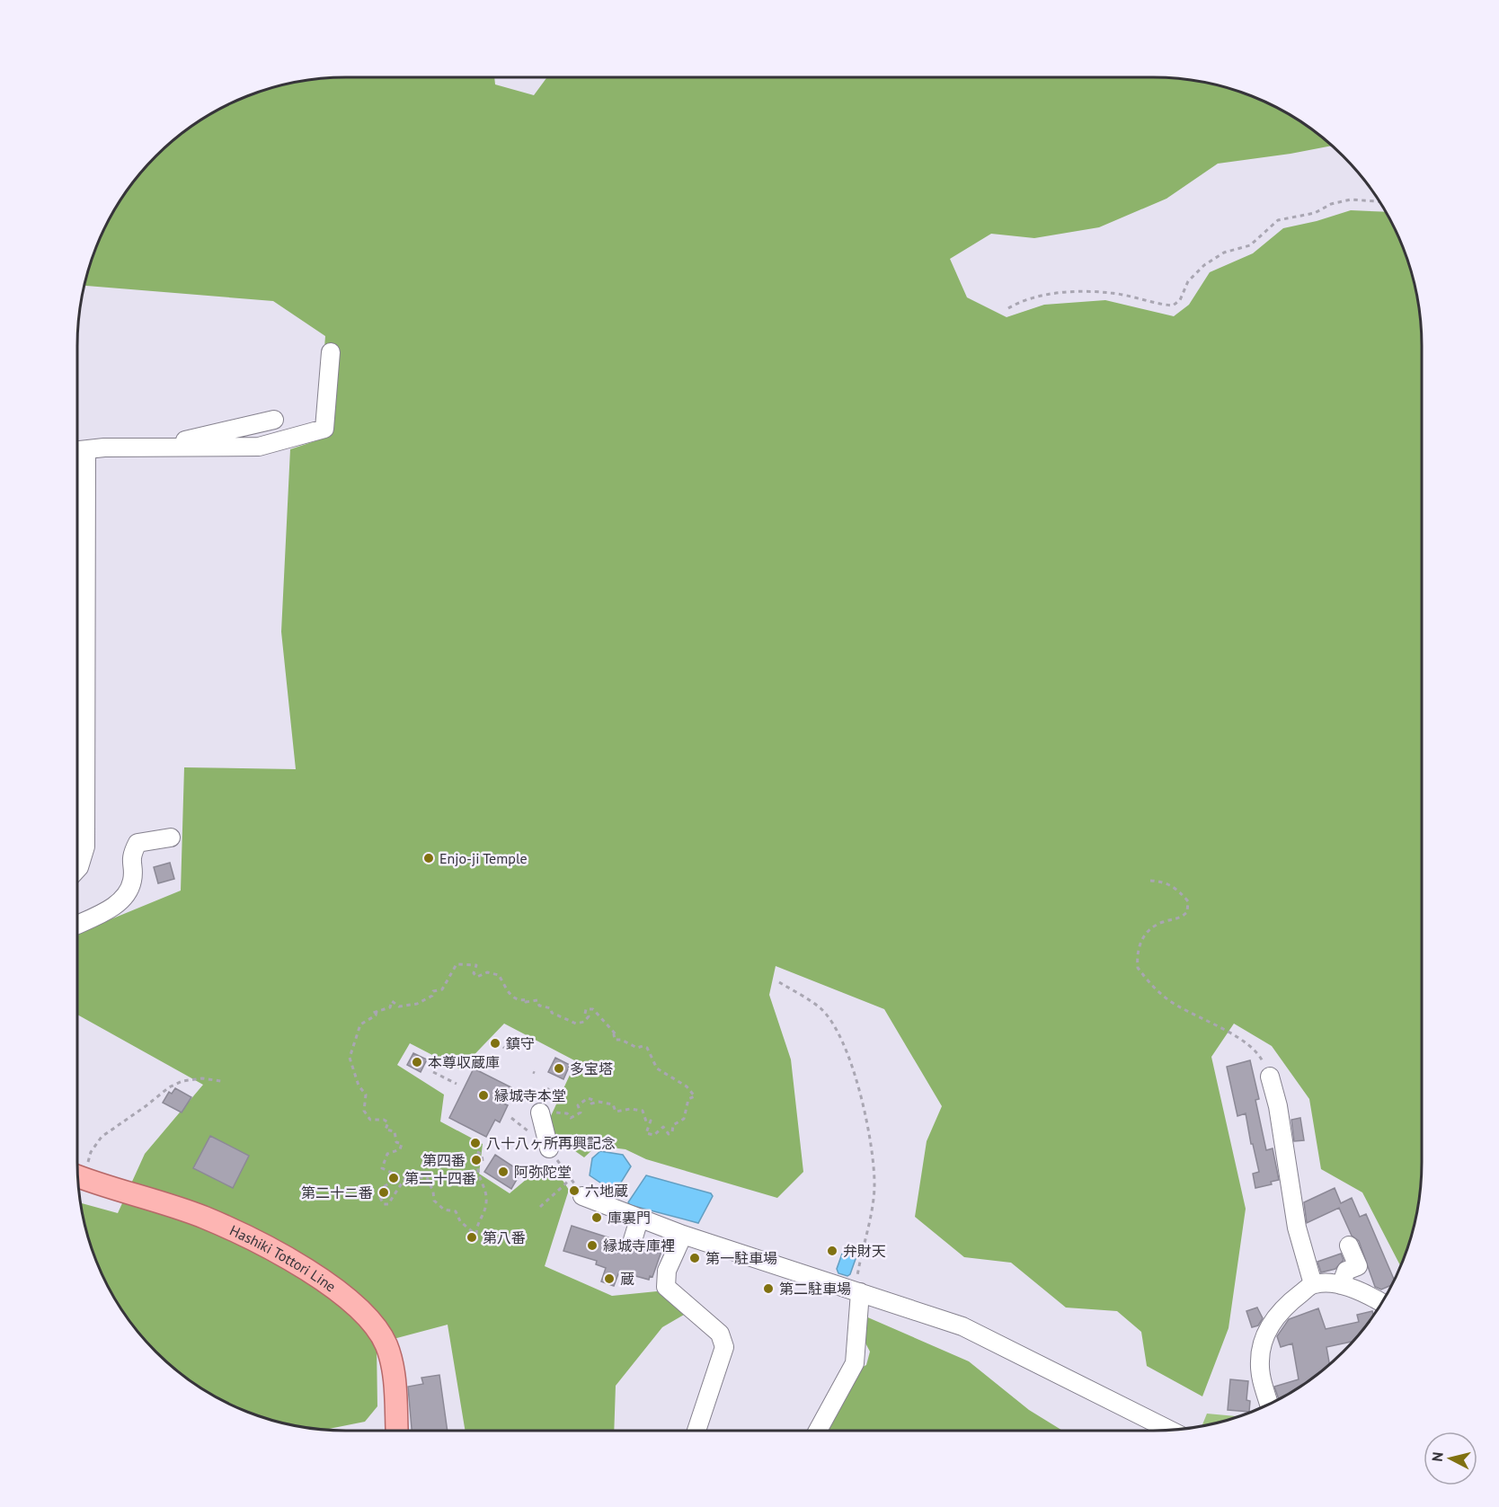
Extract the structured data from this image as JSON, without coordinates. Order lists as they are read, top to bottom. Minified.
{"streets":{"main road":["Hashiki Tottori Line"]},"places":["Enjo-ji Temple","鎮守","本尊収蔵庫","多宝塔","縁城寺本堂","八十八ヶ所再興記念","第四番","阿弥陀堂","第二十四番","六地蔵","第二十ニ番","庫裏門","第八番","縁城寺庫裡","弁財天","第一駐車場","蔵","第二駐車場"],"north":"left"}
